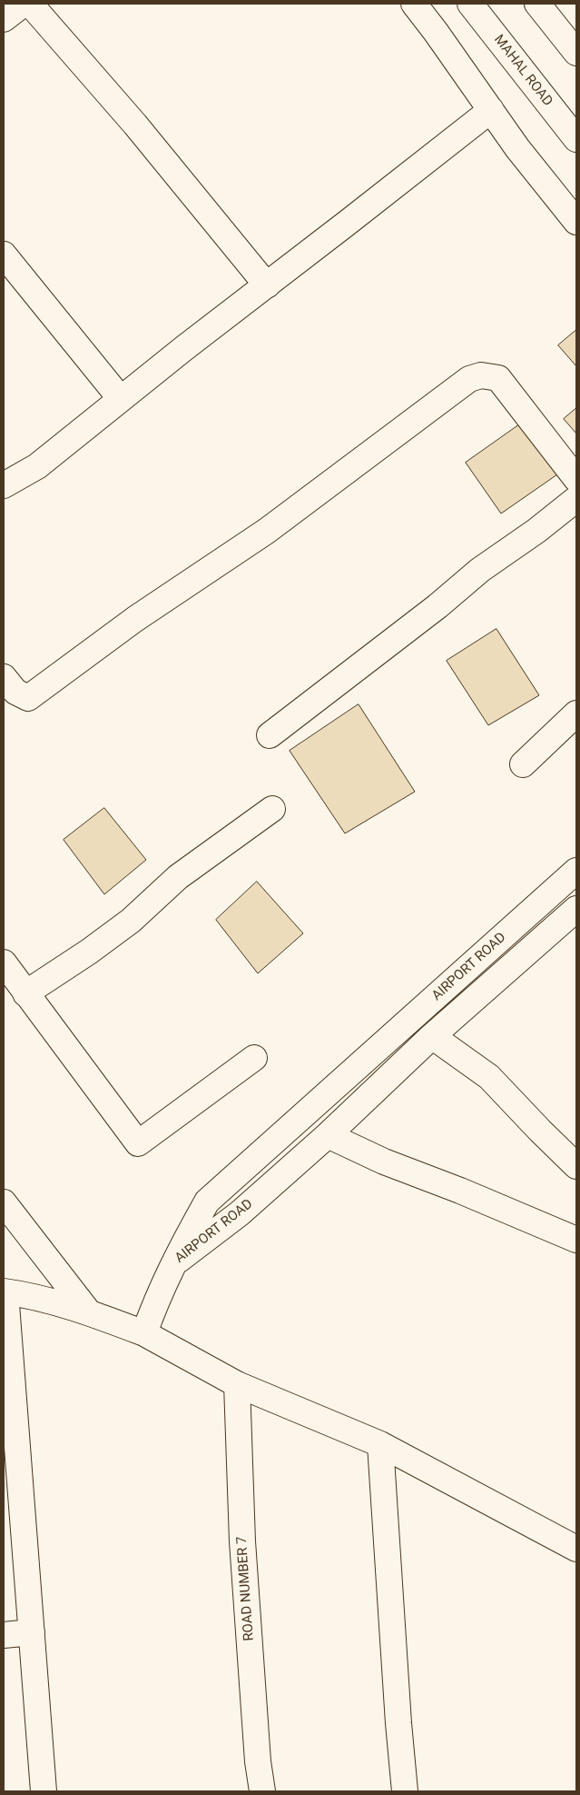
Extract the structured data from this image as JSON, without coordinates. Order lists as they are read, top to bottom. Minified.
{"streets":{"street":["MAHAL ROAD","AIRPORT ROAD","ROAD NUMBER 7"]}}
